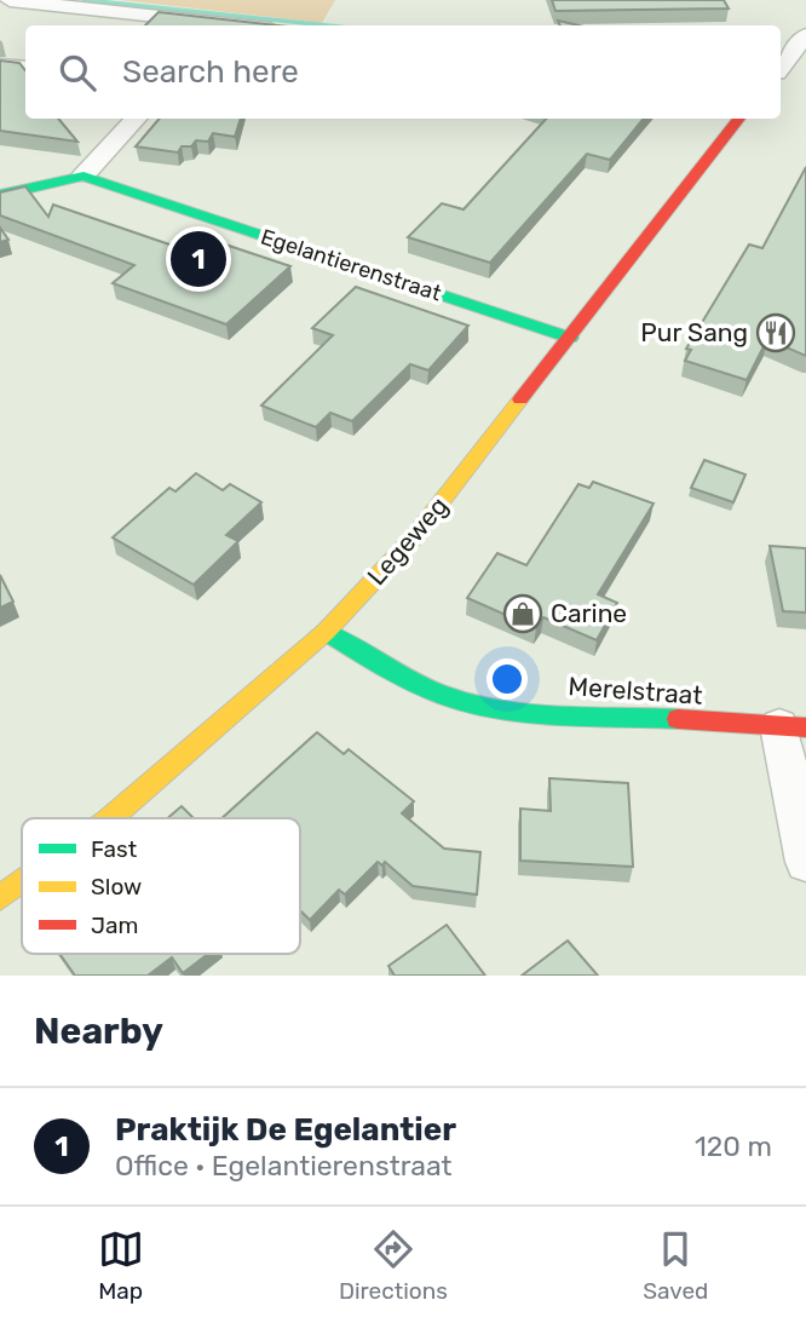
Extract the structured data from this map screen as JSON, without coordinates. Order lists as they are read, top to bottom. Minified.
{"streets":{"street":["Egelantierenstraat","Legeweg","Merelstraat"]},"crossings":[["Egelantierenstraat","Legeweg"],["Legeweg","Merelstraat"]],"places":{"restaurant":["Pur Sang"],"shop":["Carine"]},"legend":["Fast","Slow","Jam"],"page":{"search":"Search here","pins":"1","heading":"Nearby","list":[{"mark":"1","name":"Praktijk De Egelantier","note":"Office · Egelantierenstraat","value":"120 m"}],"nav":["Map","Directions","Saved"]}}
